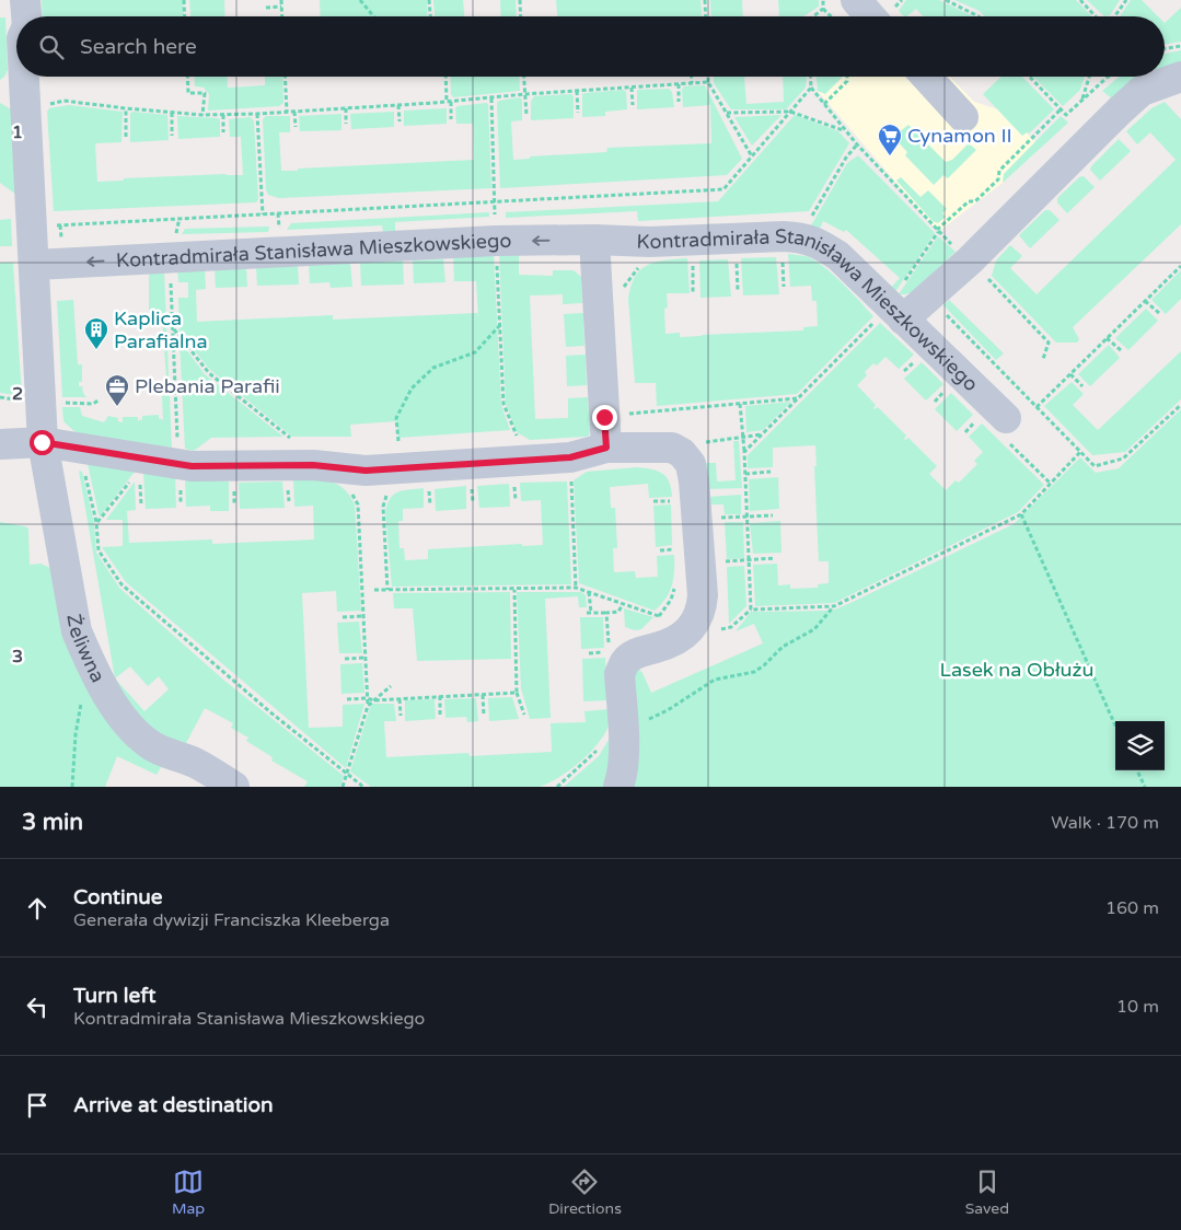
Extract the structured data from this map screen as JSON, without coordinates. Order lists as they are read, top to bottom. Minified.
{"streets":{"street":["Kontradmirała Stanisława Mieszkowskiego","Żeliwna"]},"crossings":[["Kontradmirała Stanisława Mieszkowskiego","Żeliwna"]],"parks":["Lasek na Obłużu"],"places":{"supermarket":["Cynamon II"],"building":["Kaplica Parafialna"],"office":["Plebania Parafii"]},"page":{"search":"Search here","heading":["3 min","Walk · 170 m"],"list":[["Continue","Generała dywizji Franciszka Kleeberga","160 m"],["Turn left","Kontradmirała Stanisława Mieszkowskiego","10 m"],"Arrive at destination"],"nav":["Map","Directions","Saved"]},"grid":{"rows":["1","2","3"]}}
